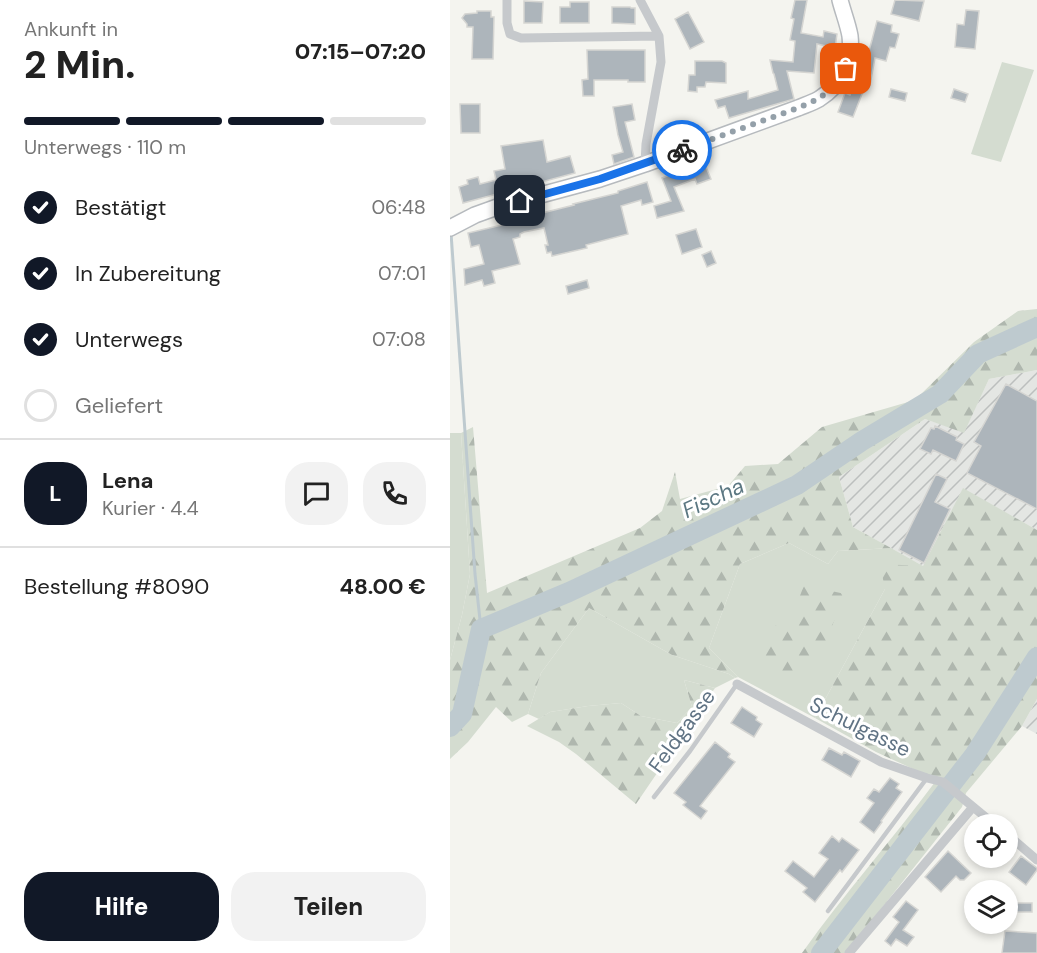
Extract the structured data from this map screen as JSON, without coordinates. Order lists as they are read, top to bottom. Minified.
{"streets":{"street":["Schulgasse"],"lane":["Feldgasse"]},"crossings":[["Schulgasse","Feldgasse"]],"water":["Fischa"],"page":{"heading":["2 Min.","Ankunft in","07:15–07:20"],"panel":["Lena","Kurier · 4.4","Bestellung #8090","48.00 €"],"bar":"Unterwegs · 110 m","list":[["Bestätigt","06:48"],["In Zubereitung","07:01"],["Unterwegs","07:08"],"Geliefert"],"round":"L","buttons":["Hilfe","Teilen"]}}
